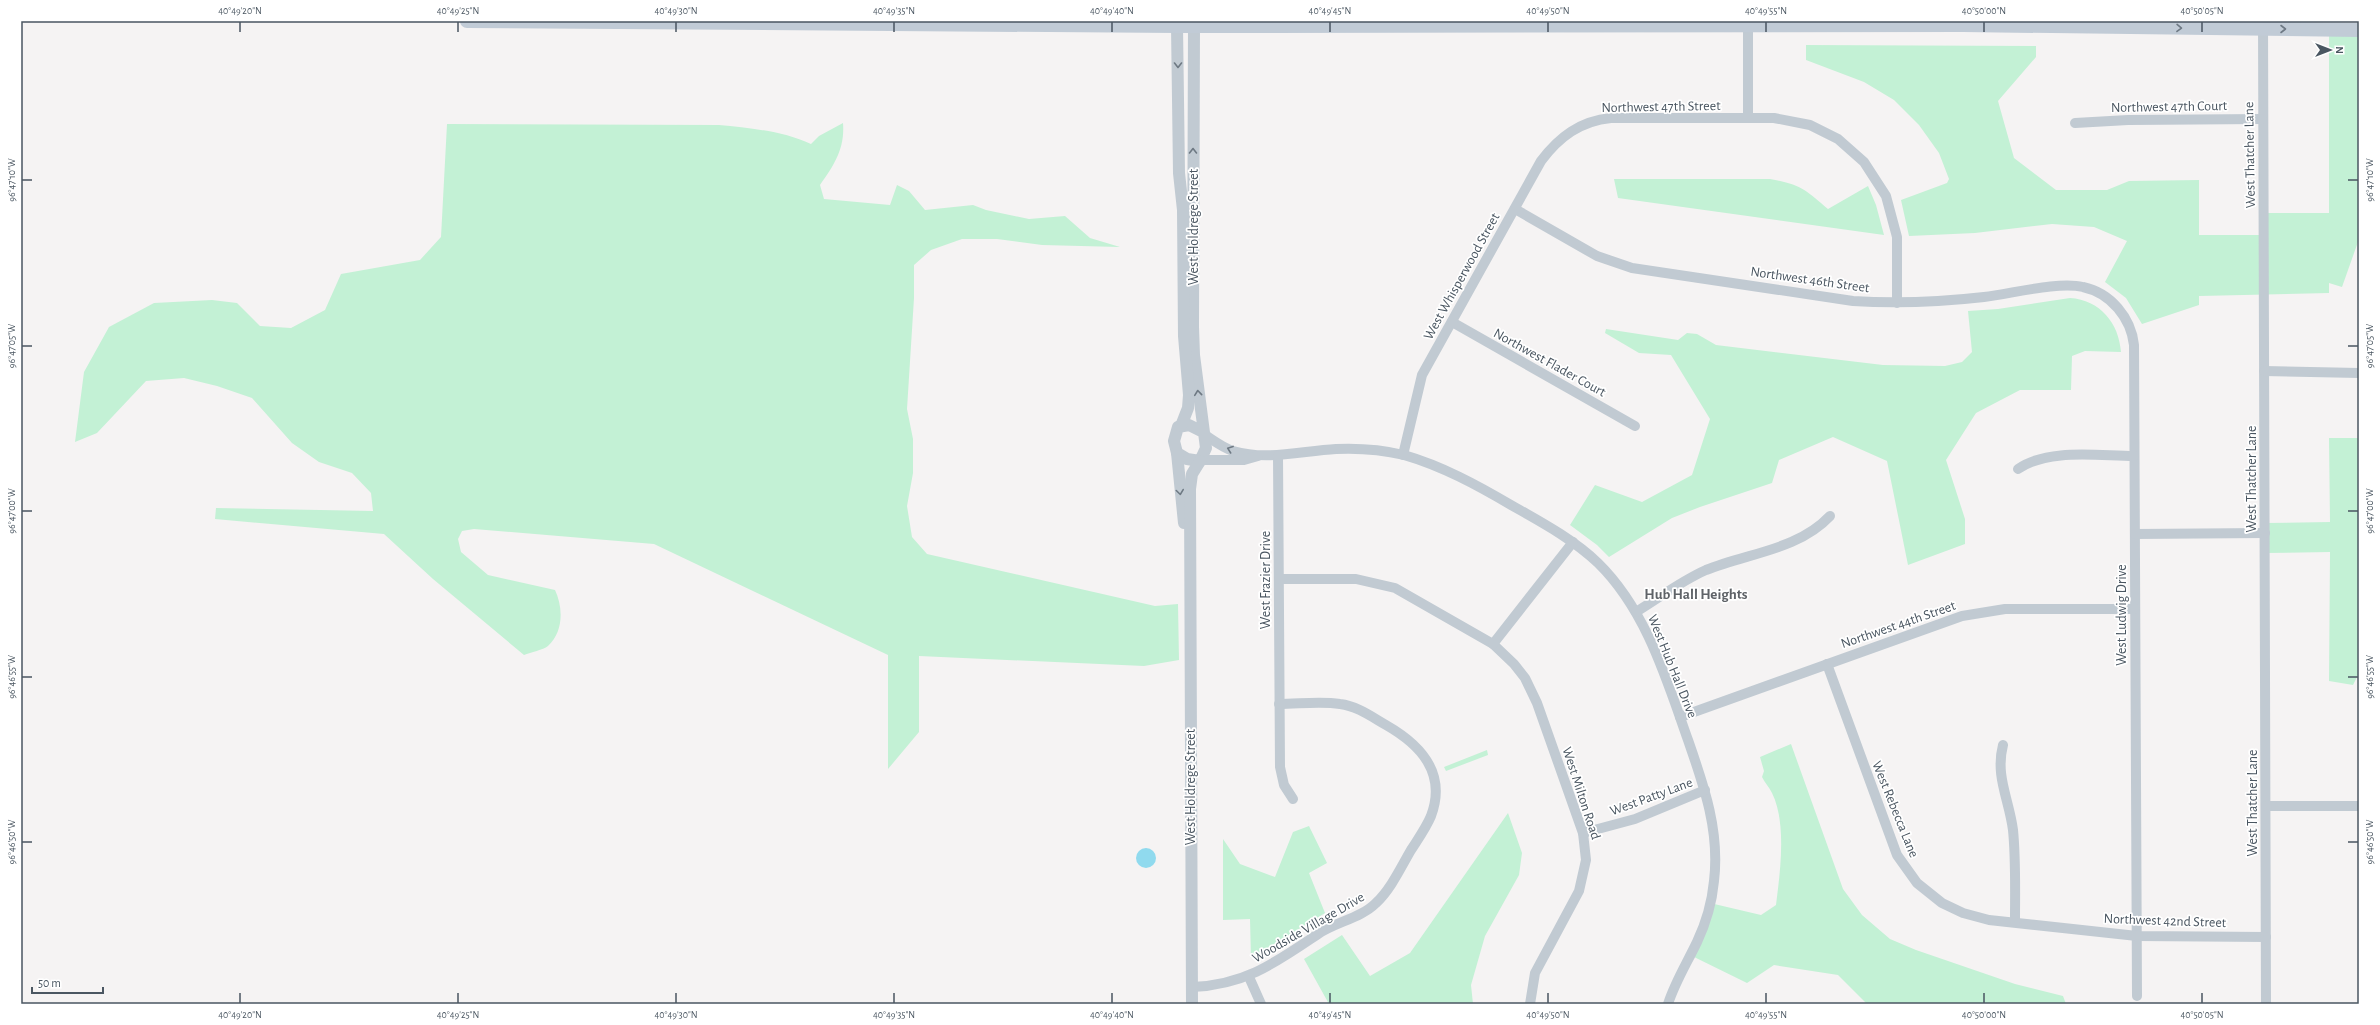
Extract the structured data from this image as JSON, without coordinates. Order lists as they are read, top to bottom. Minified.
{"streets":{"street":["Northwest 47th Street","Northwest 47th Court","West Thatcher Lane","West Holdrege Street","West Whisperwood Street","Northwest 46th Street","Northwest Flader Court","West Frazier Drive","West Ludwig Drive","Northwest 44th Street","West Hub Hall Drive","West Milton Road","West Patty Lane","West Rebecca Lane","Northwest 42nd Street","Woodside Village Drive"]},"crossings":[["Northwest 47th Street","West Whisperwood Street"],["Northwest 47th Street","Northwest 46th Street"],["Northwest 47th Court","West Thatcher Lane"],["West Thatcher Lane","Northwest 42nd Street"],["West Holdrege Street","Woodside Village Drive"],["West Whisperwood Street","Northwest 46th Street"],["West Whisperwood Street","Northwest Flader Court"],["West Whisperwood Street","West Hub Hall Drive"],["Northwest 46th Street","West Ludwig Drive"],["West Frazier Drive","West Hub Hall Drive"],["West Frazier Drive","West Milton Road"],["West Frazier Drive","Woodside Village Drive"],["West Ludwig Drive","Northwest 44th Street"],["West Ludwig Drive","Northwest 42nd Street"],["Northwest 44th Street","West Hub Hall Drive"],["Northwest 44th Street","West Rebecca Lane"],["West Hub Hall Drive","West Patty Lane"],["West Milton Road","West Patty Lane"],["West Rebecca Lane","Northwest 42nd Street"]],"districts":["Hub Hall Heights"],"scale_bar":"50 m","north":"right","coordinates":["40°49'20\"N","40°49'25\"N","40°49'30\"N","40°49'35\"N","40°49'40\"N","40°49'45\"N","40°49'50\"N","40°49'55\"N","40°50'00\"N","40°50'05\"N","96°47'10\"W","96°47'05\"W","96°47'00\"W","96°46'55\"W","96°46'50\"W"]}
